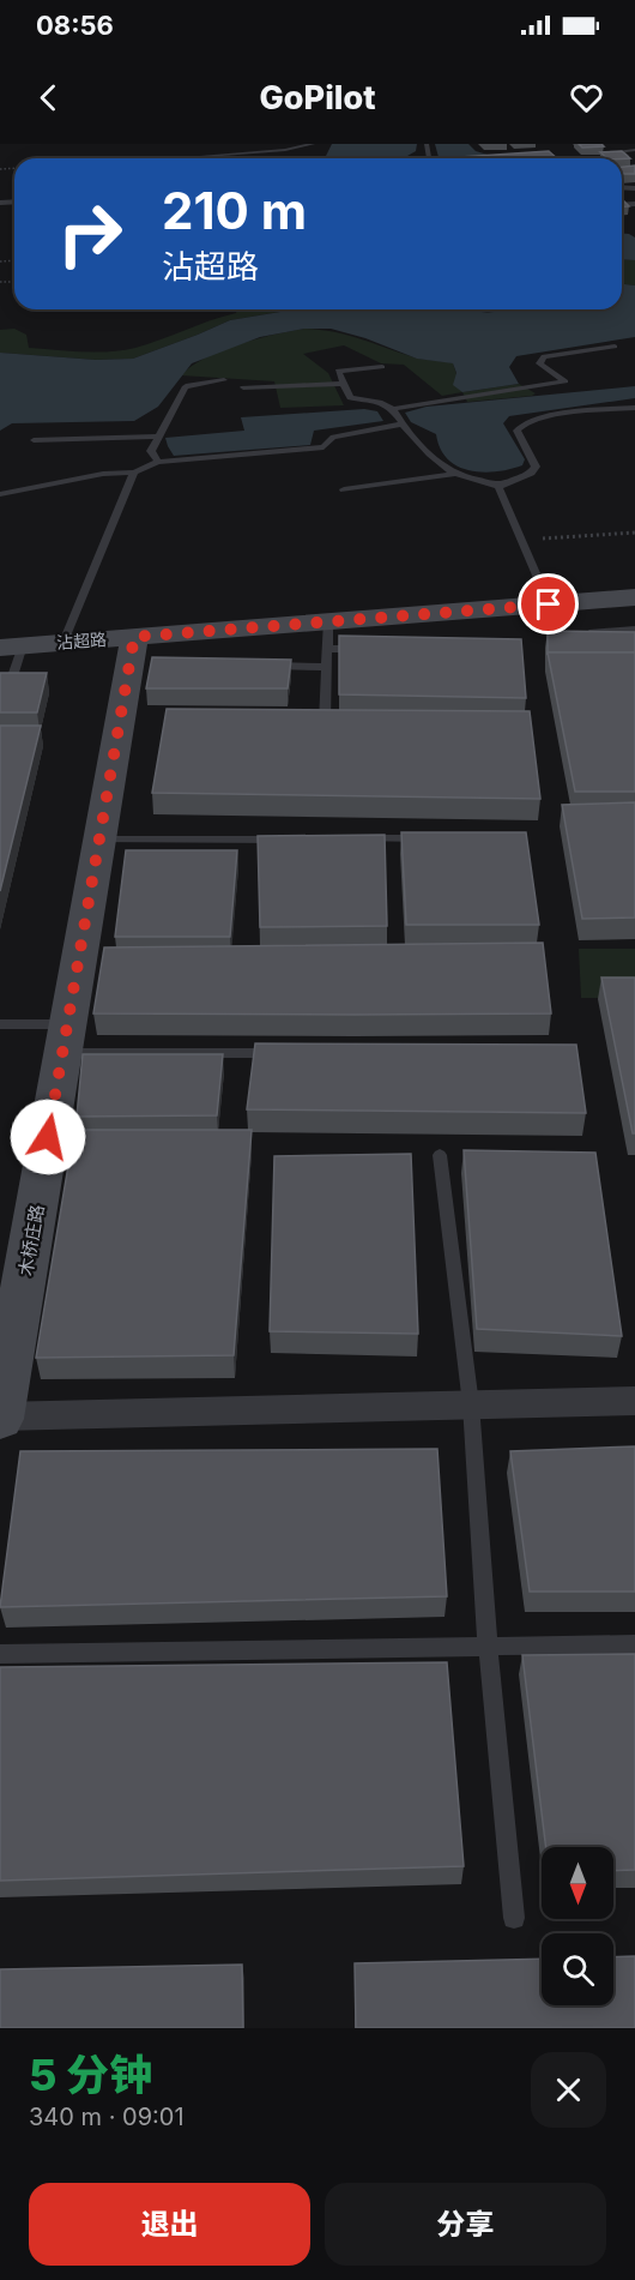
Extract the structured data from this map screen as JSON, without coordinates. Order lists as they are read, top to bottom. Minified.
{"streets":{"street":["沾超路","木桥庄路"]},"crossings":[["沾超路","木桥庄路"]],"north":"bottom","page":{"status":"08:56","header":"GoPilot","turn":["210 m","沾超路"],"heading":["5 分钟","340 m · 09:01"],"buttons":["退出","分享"]}}
